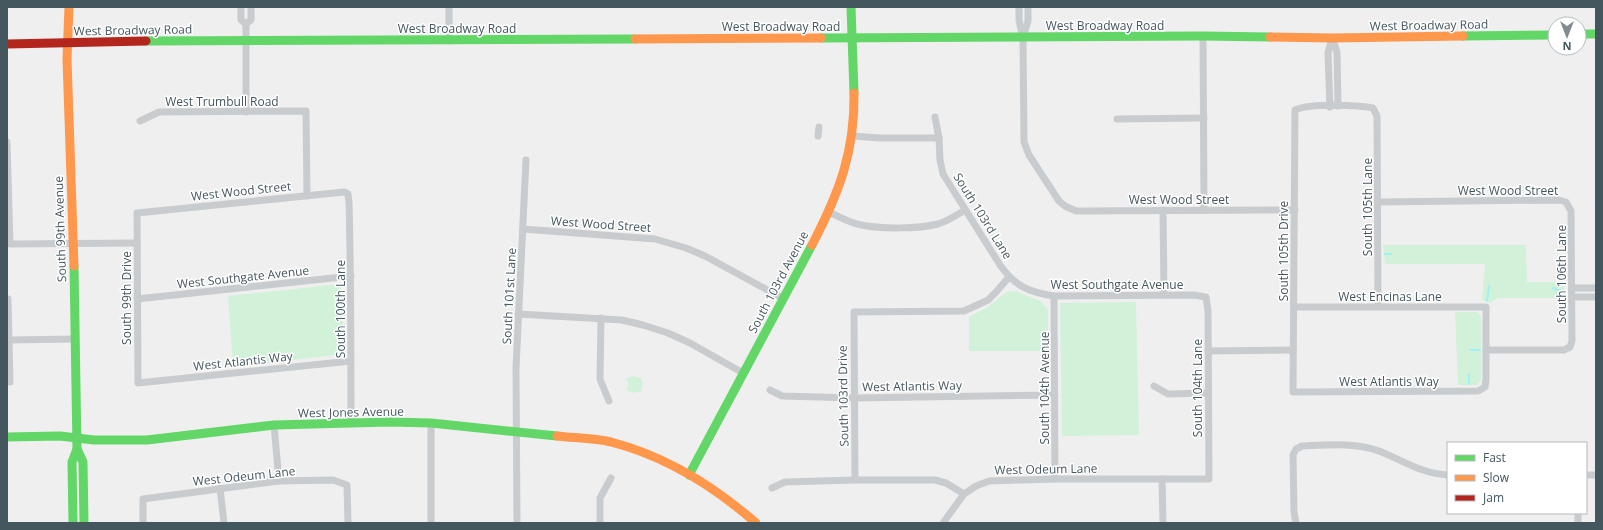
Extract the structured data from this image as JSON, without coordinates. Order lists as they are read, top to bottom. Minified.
{"streets":{"main road":["West Broadway Road","South 99th Avenue","South 103rd Avenue","West Jones Avenue"],"street":["West Trumbull Road","West Wood Street","South 105th Lane","South 103rd Lane","South 105th Drive","South 106th Lane","West Southgate Avenue","South 101st Lane","West Encinas Lane","South 99th Drive","South 100th Lane","West Atlantis Way","South 104th Avenue","South 104th Lane","South 103rd Drive","West Odeum Lane"]},"crossings":[["West Broadway Road","West Wood Street"],["West Broadway Road","South 99th Avenue"],["West Broadway Road","South 103rd Avenue"],["West Trumbull Road","West Wood Street"],["West Wood Street","South 105th Lane"],["West Wood Street","South 105th Drive"],["West Wood Street","South 106th Lane"],["West Wood Street","South 103rd Avenue"],["West Wood Street","South 101st Lane"],["West Wood Street","South 99th Drive"],["West Wood Street","South 100th Lane"],["South 105th Lane","West Encinas Lane"],["South 103rd Lane","West Southgate Avenue"],["South 103rd Lane","South 103rd Drive"],["South 99th Avenue","West Jones Avenue"],["South 105th Drive","West Encinas Lane"],["South 105th Drive","West Atlantis Way"],["South 106th Lane","West Encinas Lane"],["South 106th Lane","West Atlantis Way"],["West Southgate Avenue","South 99th Drive"],["West Southgate Avenue","South 100th Lane"],["West Southgate Avenue","South 104th Avenue"],["West Southgate Avenue","South 104th Lane"],["West Southgate Avenue","South 103rd Drive"],["South 103rd Avenue","West Jones Avenue"],["South 101st Lane","West Jones Avenue"],["West Encinas Lane","West Atlantis Way"],["South 99th Drive","West Atlantis Way"],["South 100th Lane","West Atlantis Way"],["South 100th Lane","West Jones Avenue"],["West Atlantis Way","South 104th Avenue"],["West Atlantis Way","South 103rd Drive"],["South 104th Avenue","West Odeum Lane"],["South 104th Lane","West Odeum Lane"]],"legend":["Fast","Slow","Jam"],"north":"bottom"}
